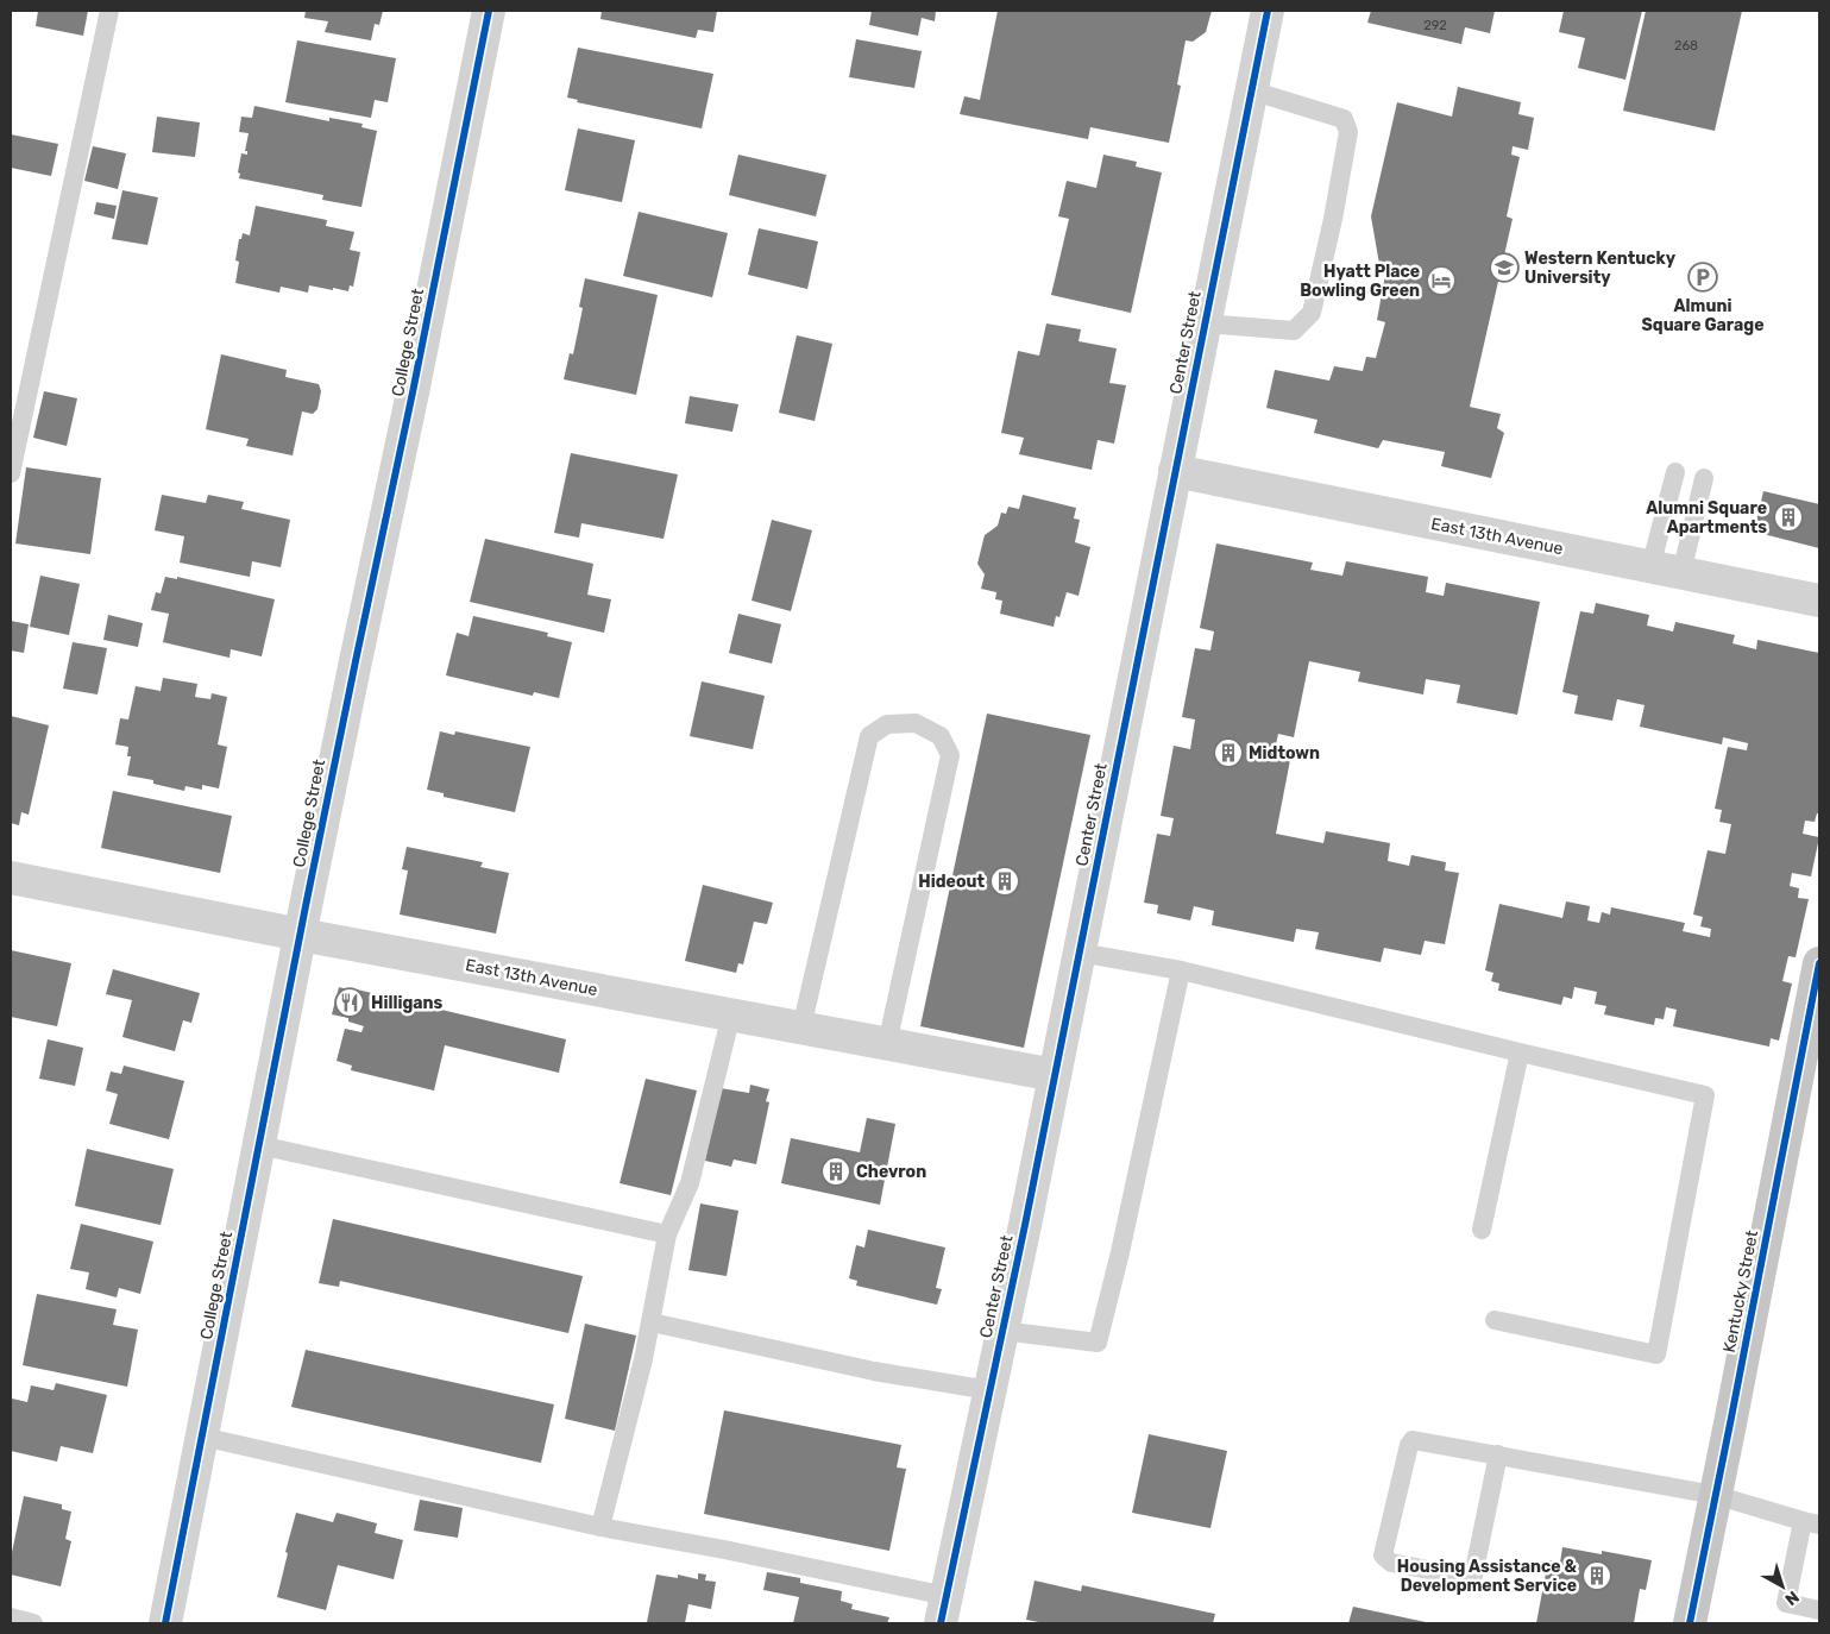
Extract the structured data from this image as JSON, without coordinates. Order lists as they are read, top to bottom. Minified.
{"streets":{"main road":["Kentucky Street"],"street":["College Street","Center Street","East 13th Avenue"]},"crossings":[["College Street","East 13th Avenue"],["Center Street","East 13th Avenue"]],"places":{"school or university":["Western Kentucky University"],"parking":["Almuni Square Garage"],"hotel":["Hyatt Place Bowling Green"],"building":["Alumni Square Apartments","Midtown","Hideout","Chevron","Housing Assistance & Development Service"],"restaurant":["Hilligans"]},"house_numbers":["292","268"],"north":"bottom right"}
